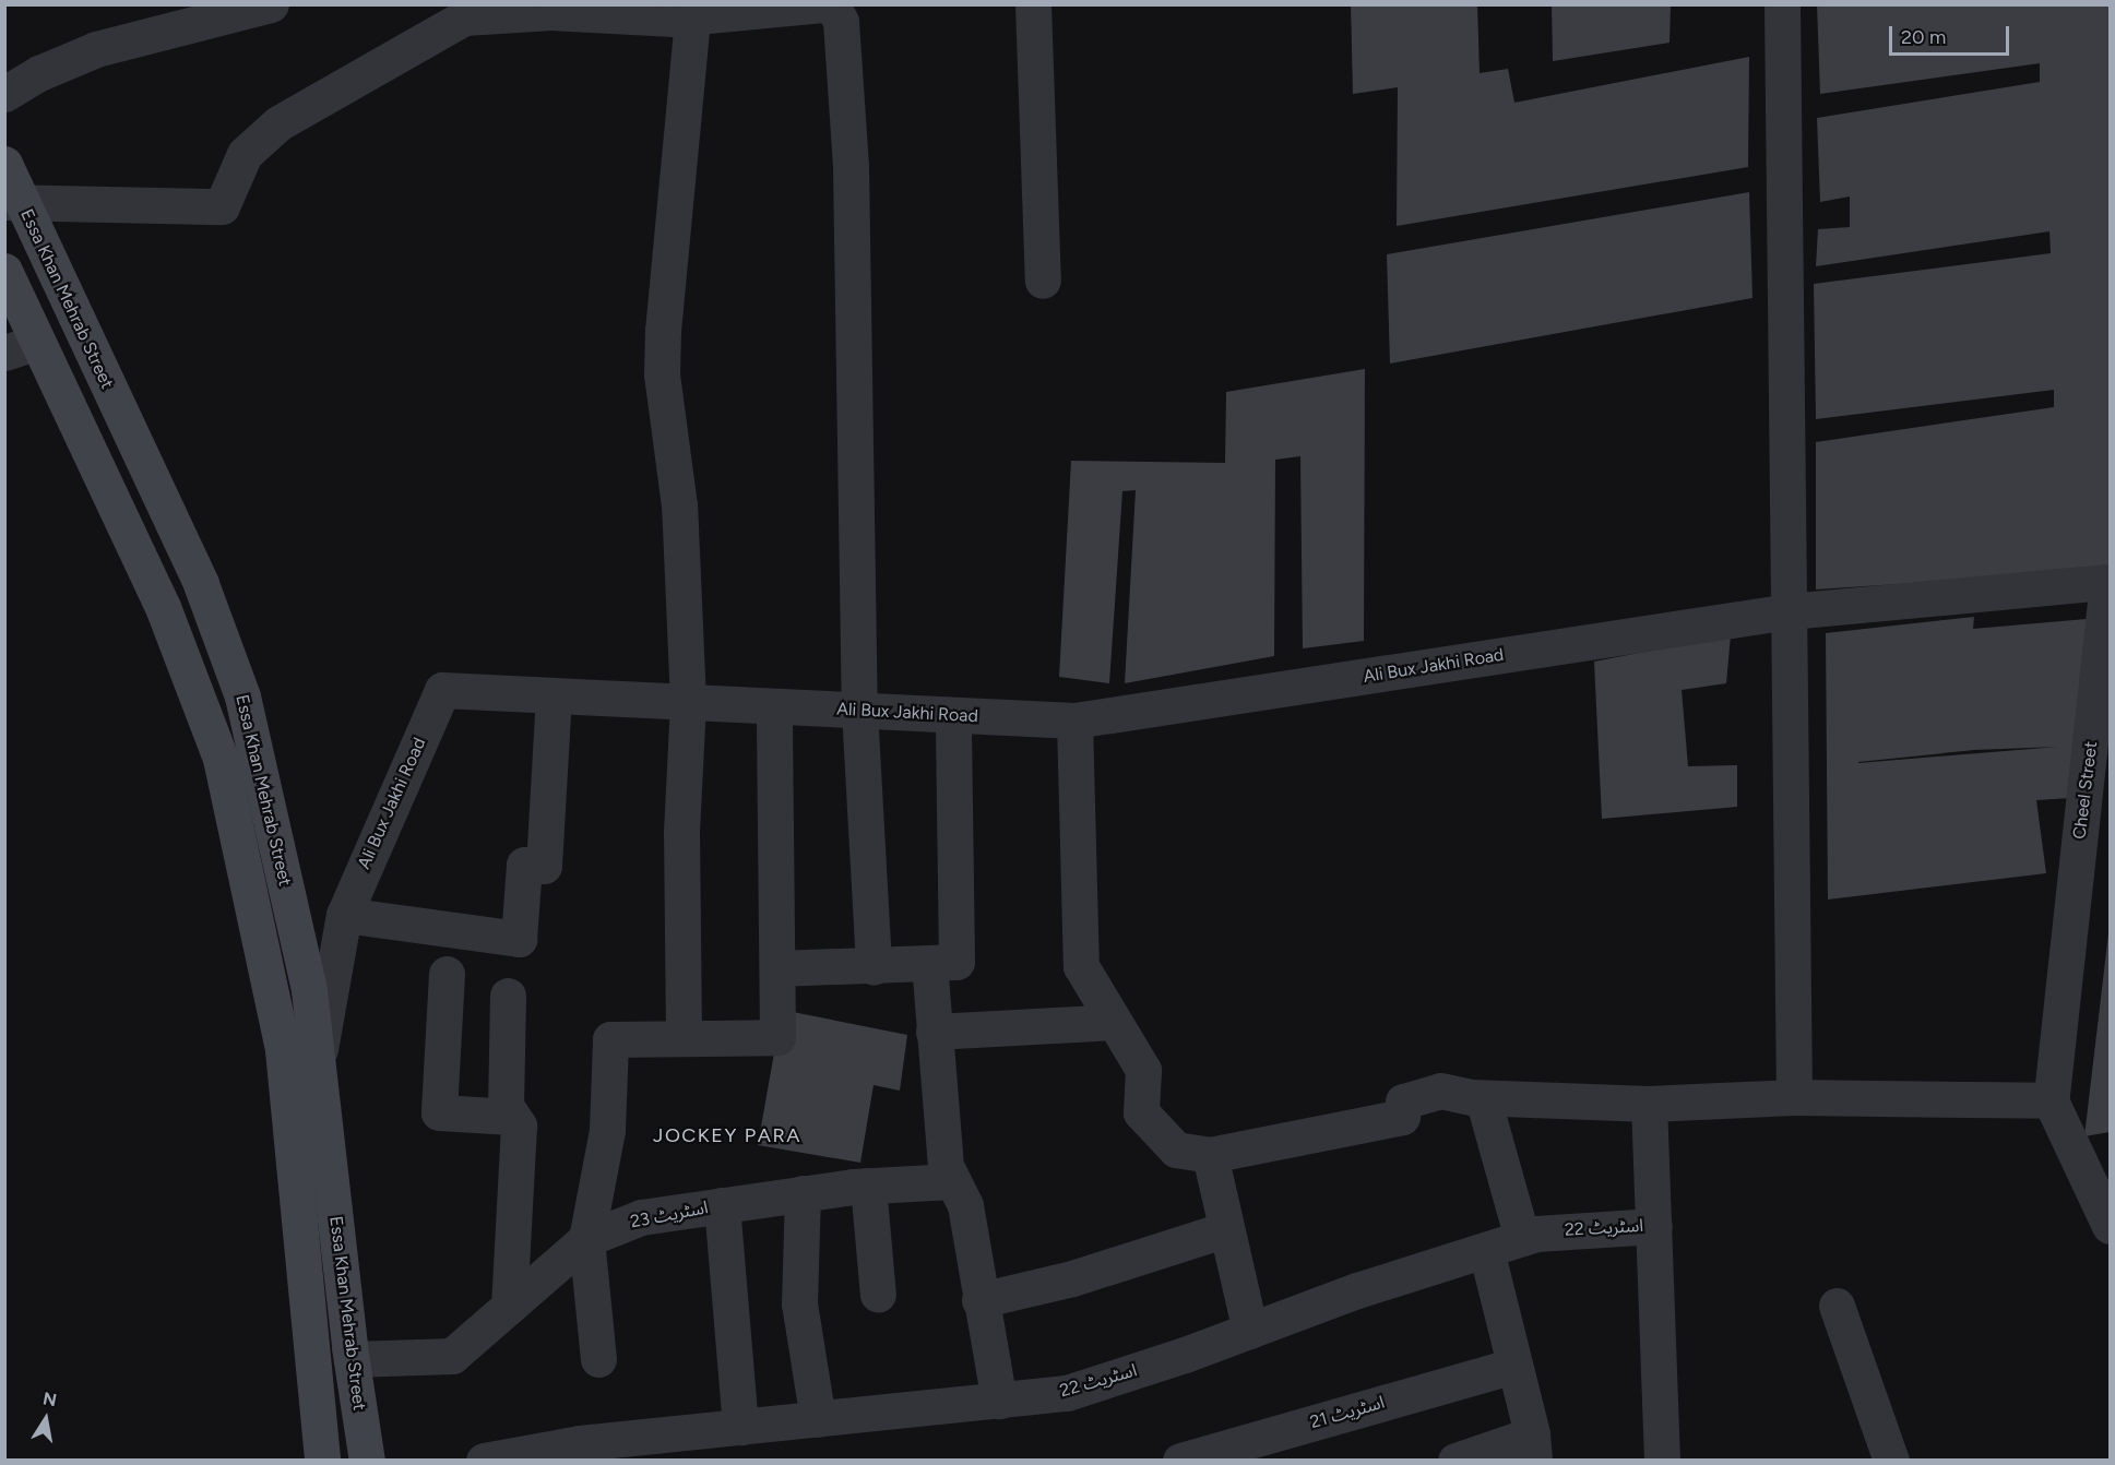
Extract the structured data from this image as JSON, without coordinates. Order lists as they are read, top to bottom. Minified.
{"streets":{"main road":["Essa Khan Mehrab Street"],"street":["Ali Bux Jakhi Road","Cheel Street","اسٹریٹ 23","اسٹریٹ 22","اسٹریٹ 21"]},"crossings":[["Essa Khan Mehrab Street","Ali Bux Jakhi Road"],["Essa Khan Mehrab Street","اسٹریٹ 23"],["Ali Bux Jakhi Road","Cheel Street"]],"districts":["JOCKEY PARA"],"scale_bar":"20 m","north":"top"}
